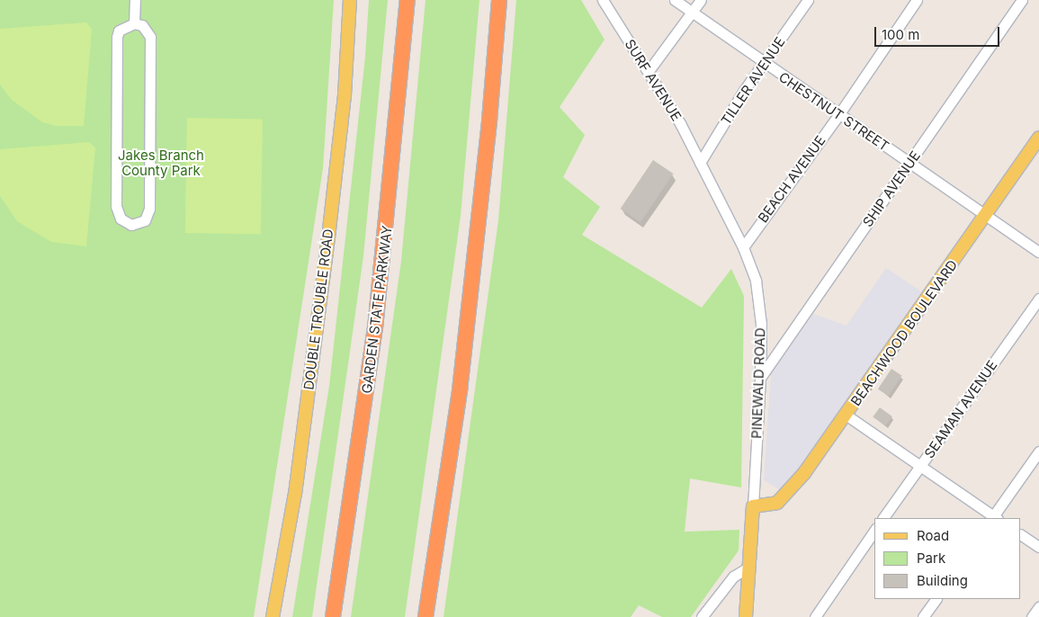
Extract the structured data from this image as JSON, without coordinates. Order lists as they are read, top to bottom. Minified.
{"streets":{"highway":["GARDEN STATE PARKWAY"],"main road":["DOUBLE TROUBLE ROAD","BEACHWOOD BOULEVARD","PINEWALD ROAD"],"street":["SURF AVENUE","TILLER AVENUE","CHESTNUT STREET","BEACH AVENUE","SHIP AVENUE","SEAMAN AVENUE"]},"crossings":[["SURF AVENUE","TILLER AVENUE"],["SURF AVENUE","PINEWALD ROAD"],["TILLER AVENUE","CHESTNUT STREET"],["TILLER AVENUE","PINEWALD ROAD"],["CHESTNUT STREET","BEACH AVENUE"],["CHESTNUT STREET","SHIP AVENUE"],["CHESTNUT STREET","BEACHWOOD BOULEVARD"],["BEACH AVENUE","PINEWALD ROAD"],["SHIP AVENUE","PINEWALD ROAD"],["BEACHWOOD BOULEVARD","PINEWALD ROAD"]],"parks":["Jakes Branch County Park"],"legend":["Road","Park","Building"],"scale_bar":"100 m"}
